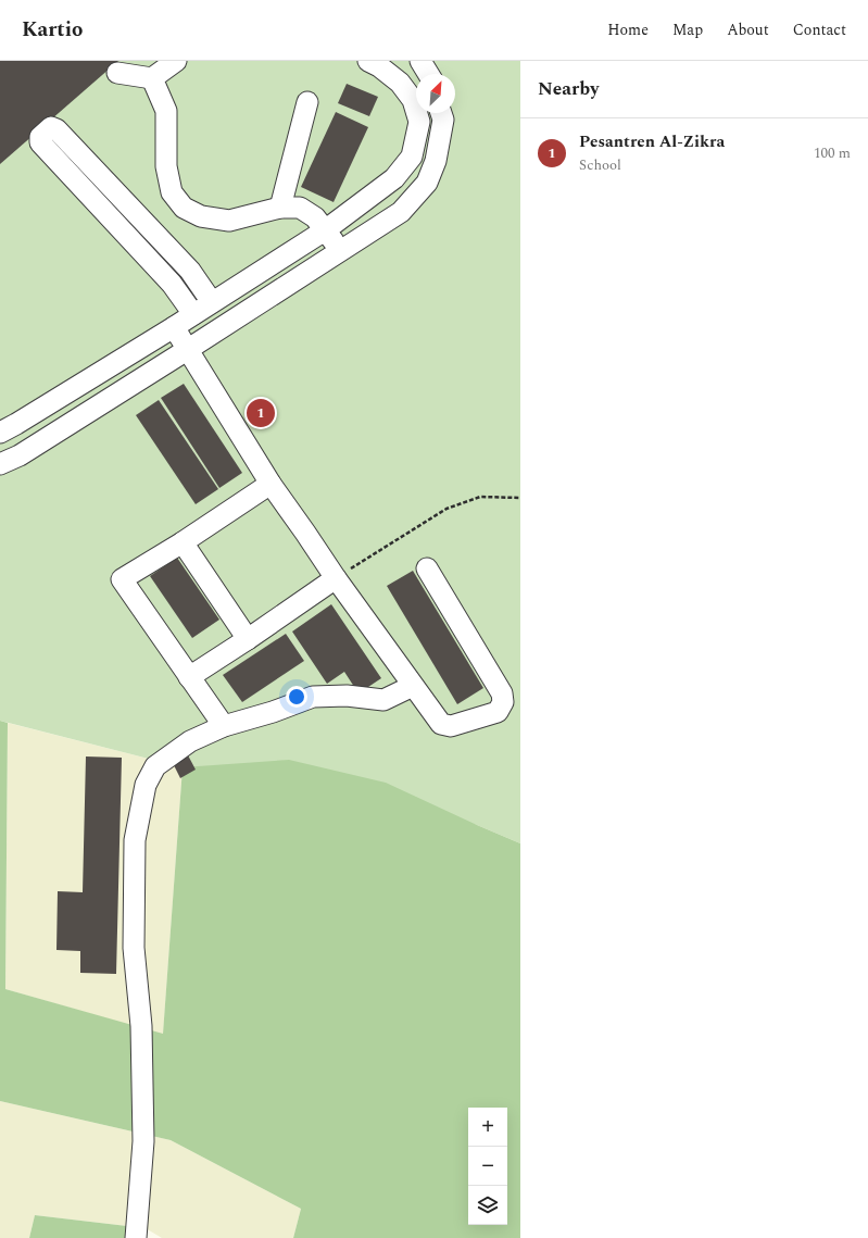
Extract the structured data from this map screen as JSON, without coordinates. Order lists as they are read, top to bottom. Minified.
{"north":"top right","page":{"header":"Kartio","nav":["Home","Map","About","Contact"],"heading":"Nearby","list":[{"mark":"1","name":"Pesantren Al-Zikra","note":"School","value":"100 m"}],"pins":"1","map_buttons":["+","−"]}}
